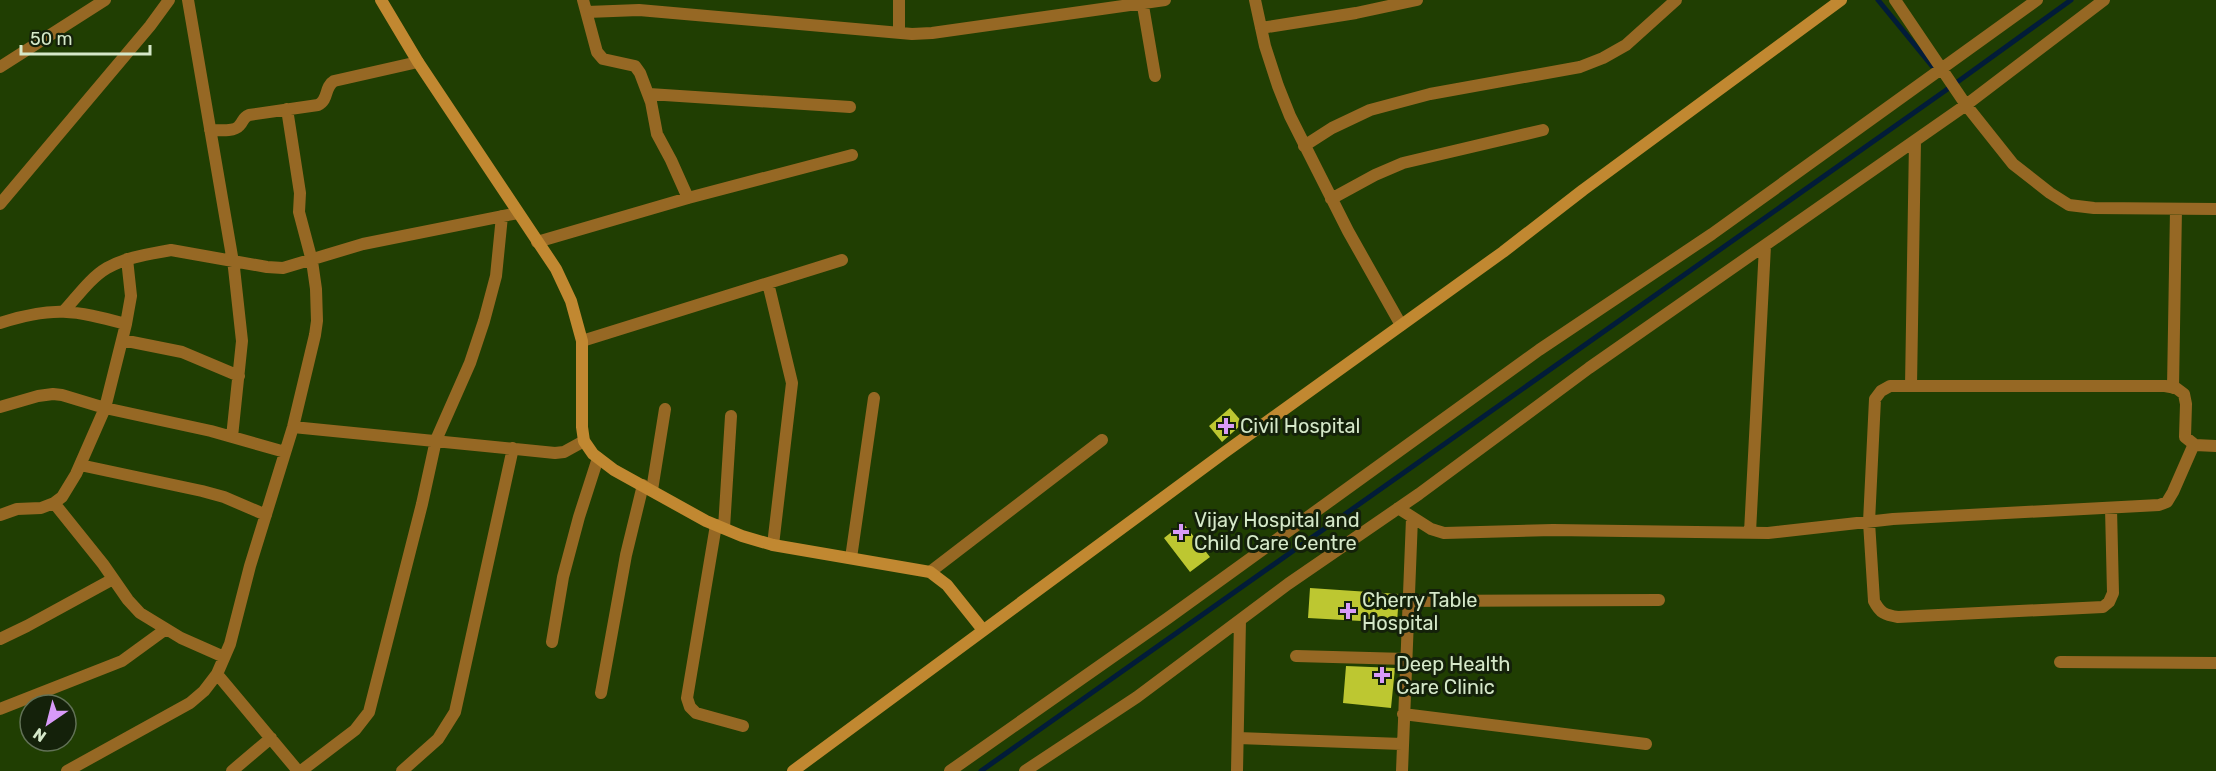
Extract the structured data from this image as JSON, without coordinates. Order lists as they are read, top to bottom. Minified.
{"places":{"health":["Civil Hospital","Vijay Hospital and Child Care Centre","Cherry Table Hospital","Deep Health Care Clinic"]},"scale_bar":"50 m","north":"bottom left"}
